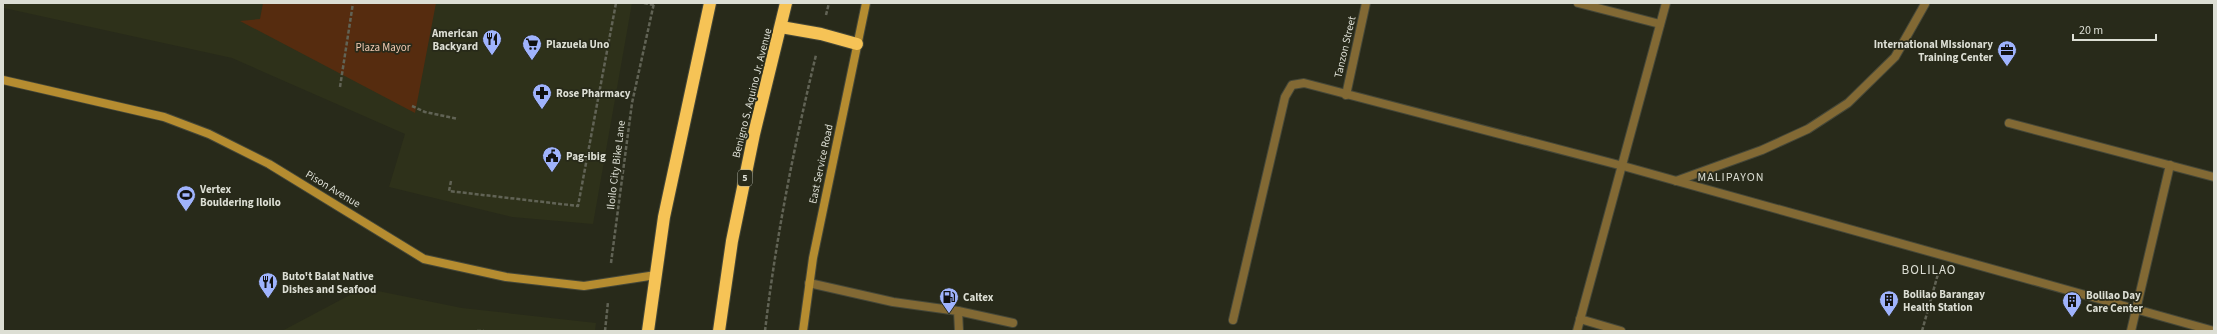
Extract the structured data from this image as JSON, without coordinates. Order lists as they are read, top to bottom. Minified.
{"streets":{"highway":["Benigno S. Aquino Jr. Avenue","5"],"street":["Tanzon Street","East Service Road","Pison Avenue"],"path":["Iloilo City Bike Lane"]},"crossings":[["Iloilo City Bike Lane","Pison Avenue"]],"districts":["MALIPAYON","BOLILAO"],"parks":["Plaza Mayor"],"places":{"restaurant":["American Backyard","Buto't Balat Native Dishes and Seafood"],"supermarket":["Plazuela Uno"],"office":["International MIssionary Training Center"],"pharmacy":["Rose Pharmacy"],"public building":["Pag-ibig"],"sports":["Vertex Bouldering Iloilo"],"fuel station":["Caltex"],"building":["Bolilao Barangay Health Station","Bolilao Day Care Center"]},"scale_bar":"20 m"}
